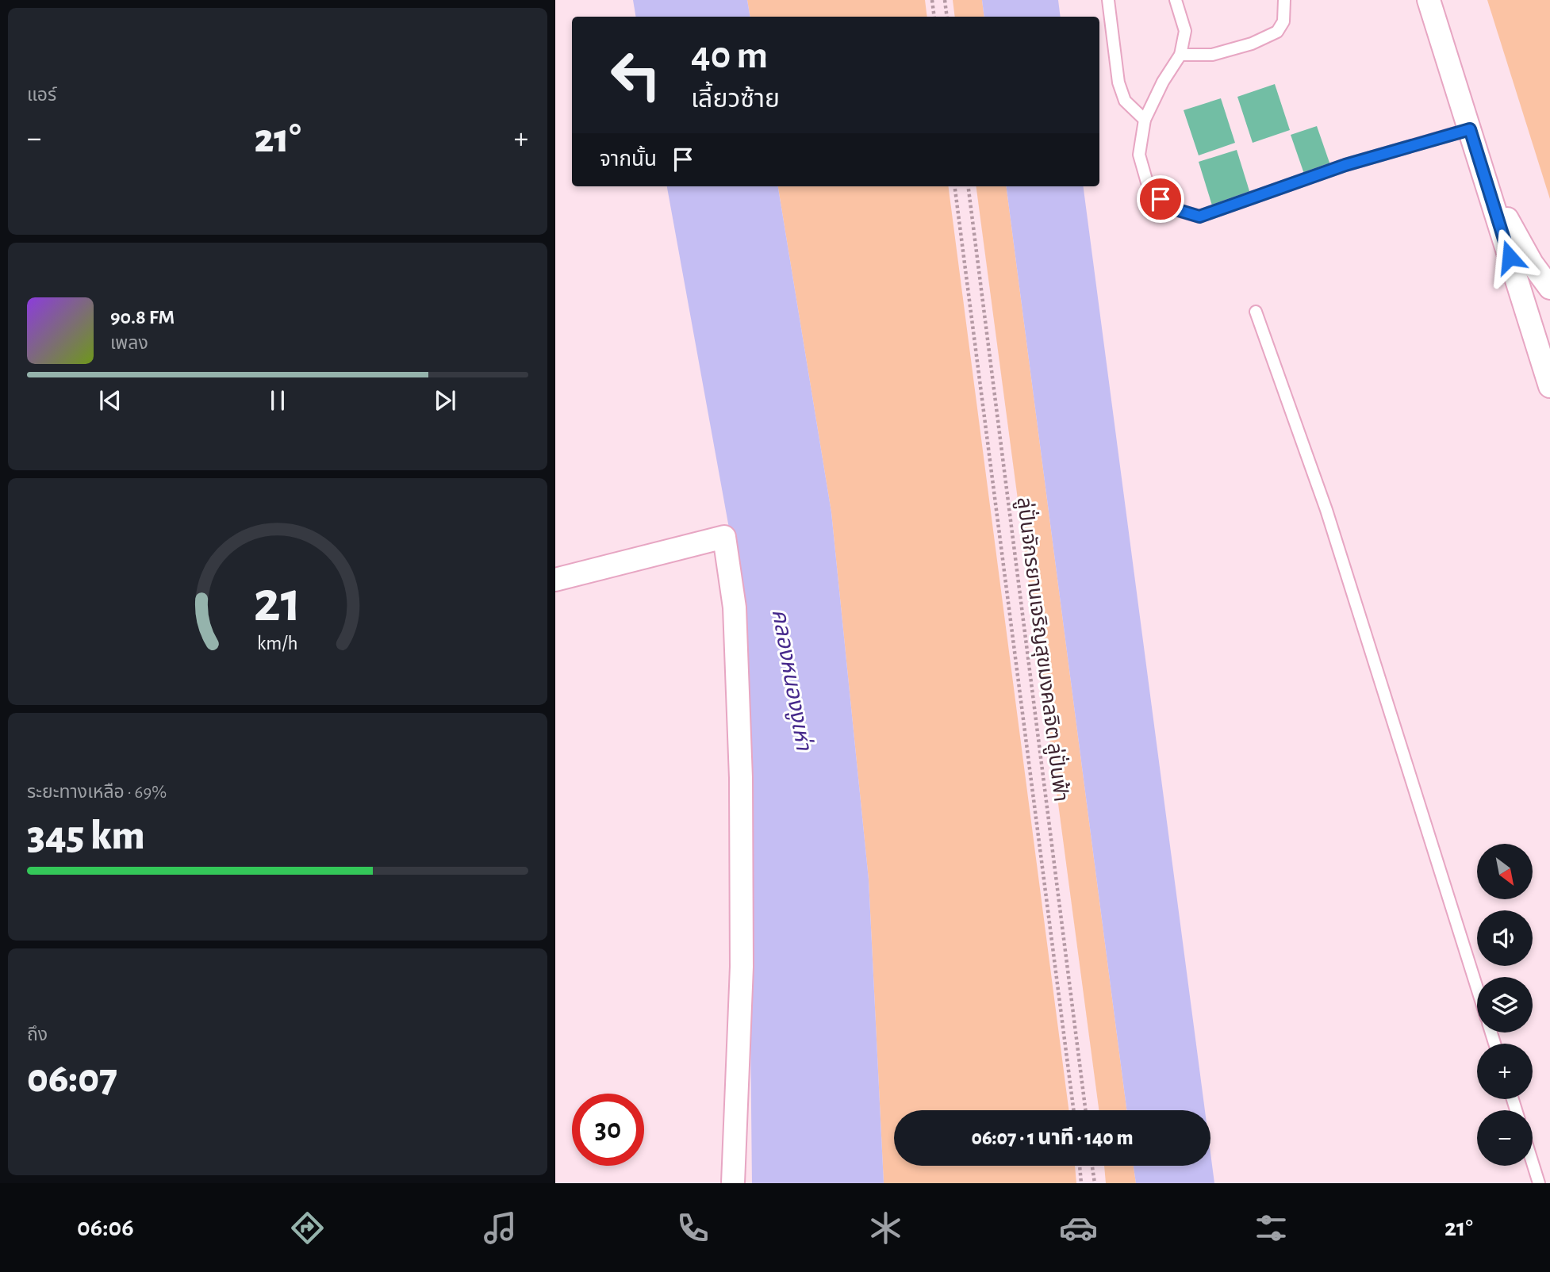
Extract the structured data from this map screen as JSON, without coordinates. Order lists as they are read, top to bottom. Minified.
{"streets":{"path":["ลู่ปั่นจักรยานเจริญสุขมงคลจิต ลู่ปั่นฟ้า"]},"water":["คลองหนองงูเห่า"],"north":"bottom right","page":{"tile":["แอร์",["ระยะทางเหลือ · 69%","345 km"],["ถึง","06:07"]],"turn":["40 m","เลี้ยวซ้าย"],"heat":["−","21°","+"],"then":"จากนั้น","song":["90.8 FM","เพลง"],"map_buttons":["+","−"],"limit":"30","trip":"06:07 · 1 นาที · 140 m","tabs":["06:06","21°"],"gauge":["21","km/h"]}}
